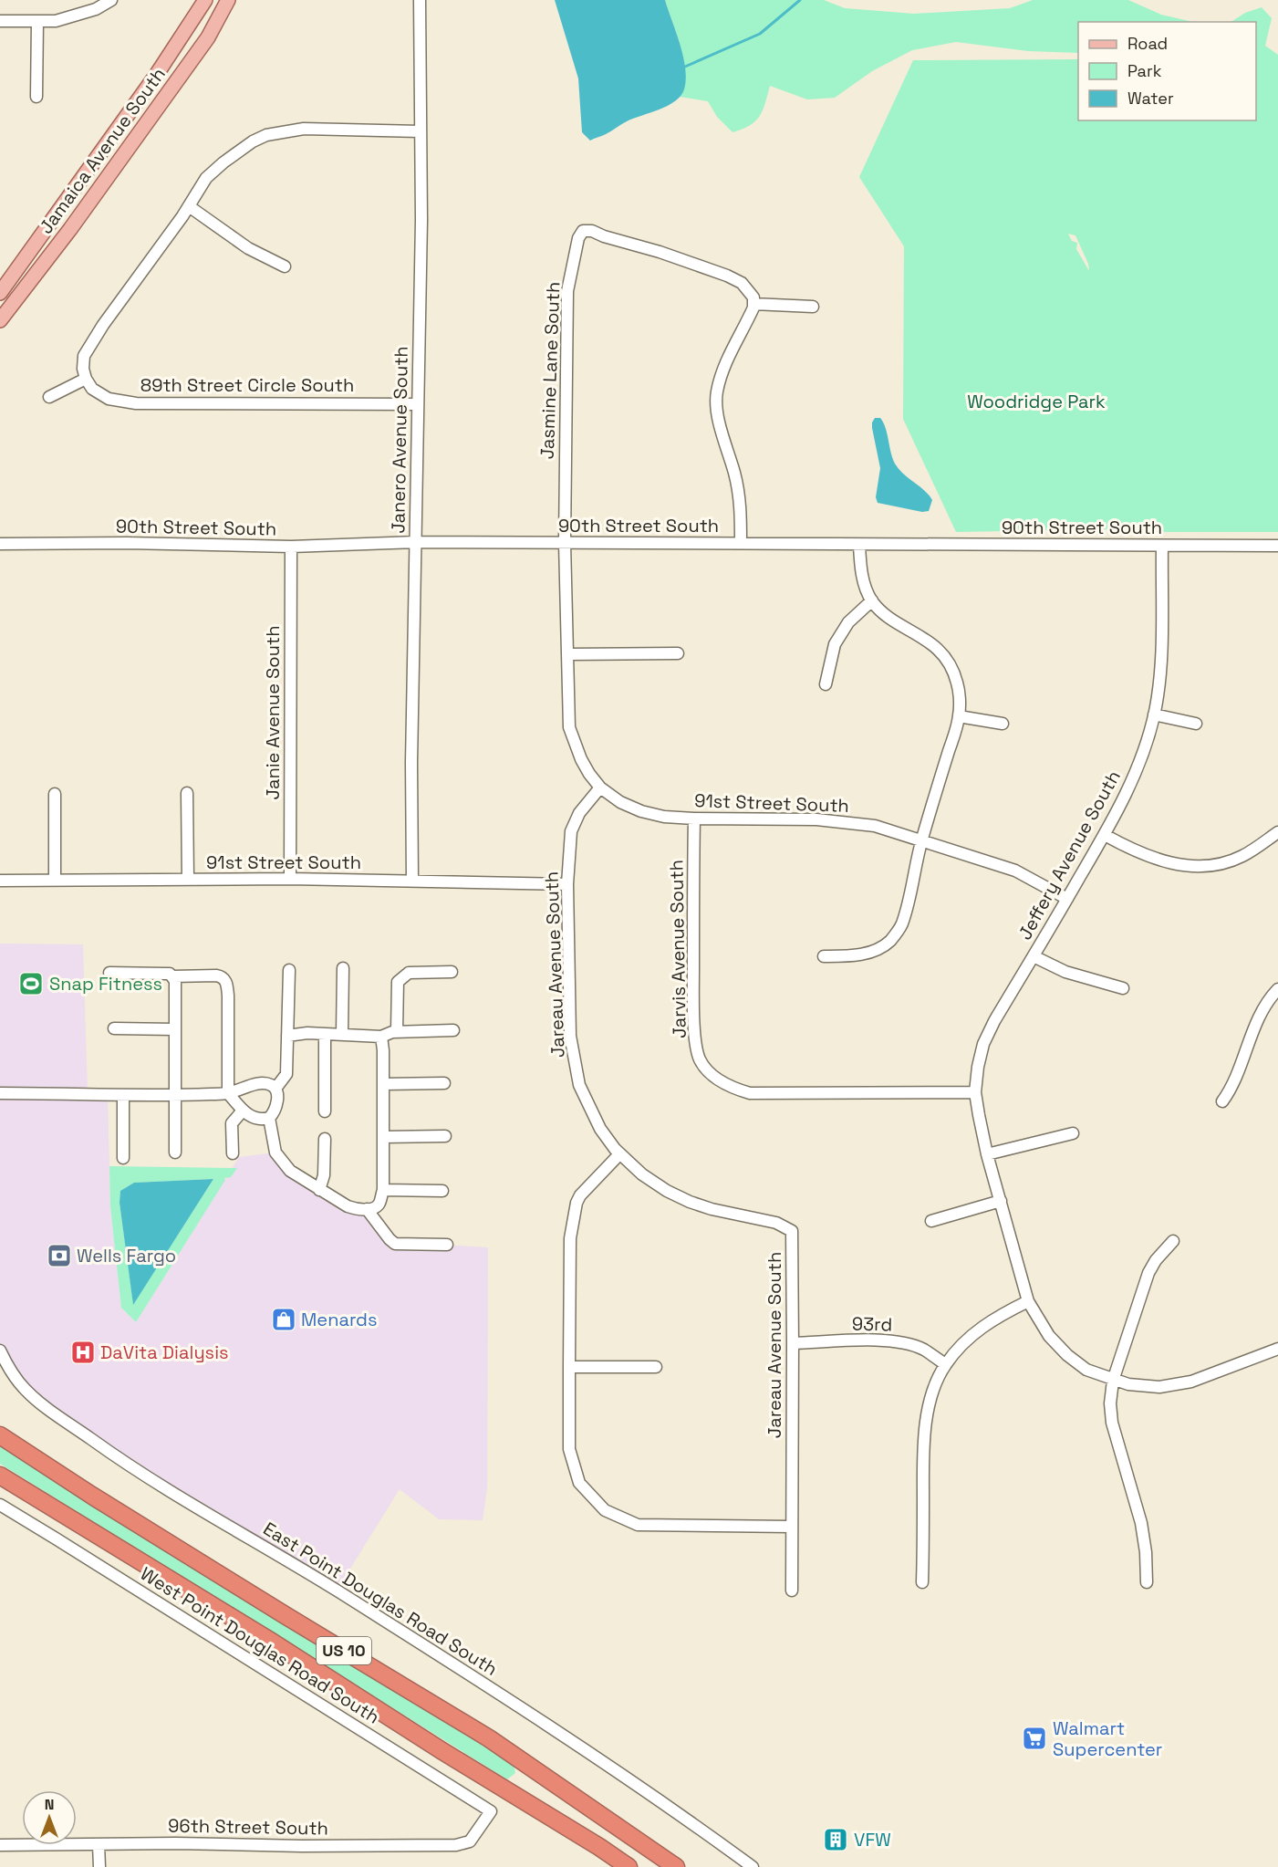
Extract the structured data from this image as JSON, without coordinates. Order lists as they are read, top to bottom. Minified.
{"streets":{"highway":["US 10"],"main road":["Jamaica Avenue South"],"street":["Jasmine Lane South","89th Street Circle South","Janero Avenue South","90th Street South","Janie Avenue South","91st Street South","Jeffery Avenue South","Jarvis Avenue South","Jareau Avenue South","93rd","East Point Douglas Road South","West Point Douglas Road South","96th Street South"]},"crossings":[["Jasmine Lane South","90th Street South"],["89th Street Circle South","Janero Avenue South"],["Janero Avenue South","90th Street South"],["Janero Avenue South","91st Street South"],["90th Street South","Janie Avenue South"],["90th Street South","Jeffery Avenue South"],["Janie Avenue South","91st Street South"],["91st Street South","Jeffery Avenue South"],["91st Street South","Jarvis Avenue South"],["91st Street South","Jareau Avenue South"],["Jeffery Avenue South","Jarvis Avenue South"],["Jareau Avenue South","93rd"],["West Point Douglas Road South","96th Street South"]],"parks":["Woodridge Park"],"places":{"sports":["Snap Fitness"],"bank":["Wells Fargo"],"shop":["Menards"],"hospital":["DaVita Dialysis"],"supermarket":["Walmart Supercenter"],"building":["VFW"]},"legend":["Road","Park","Water"],"north":"top"}
